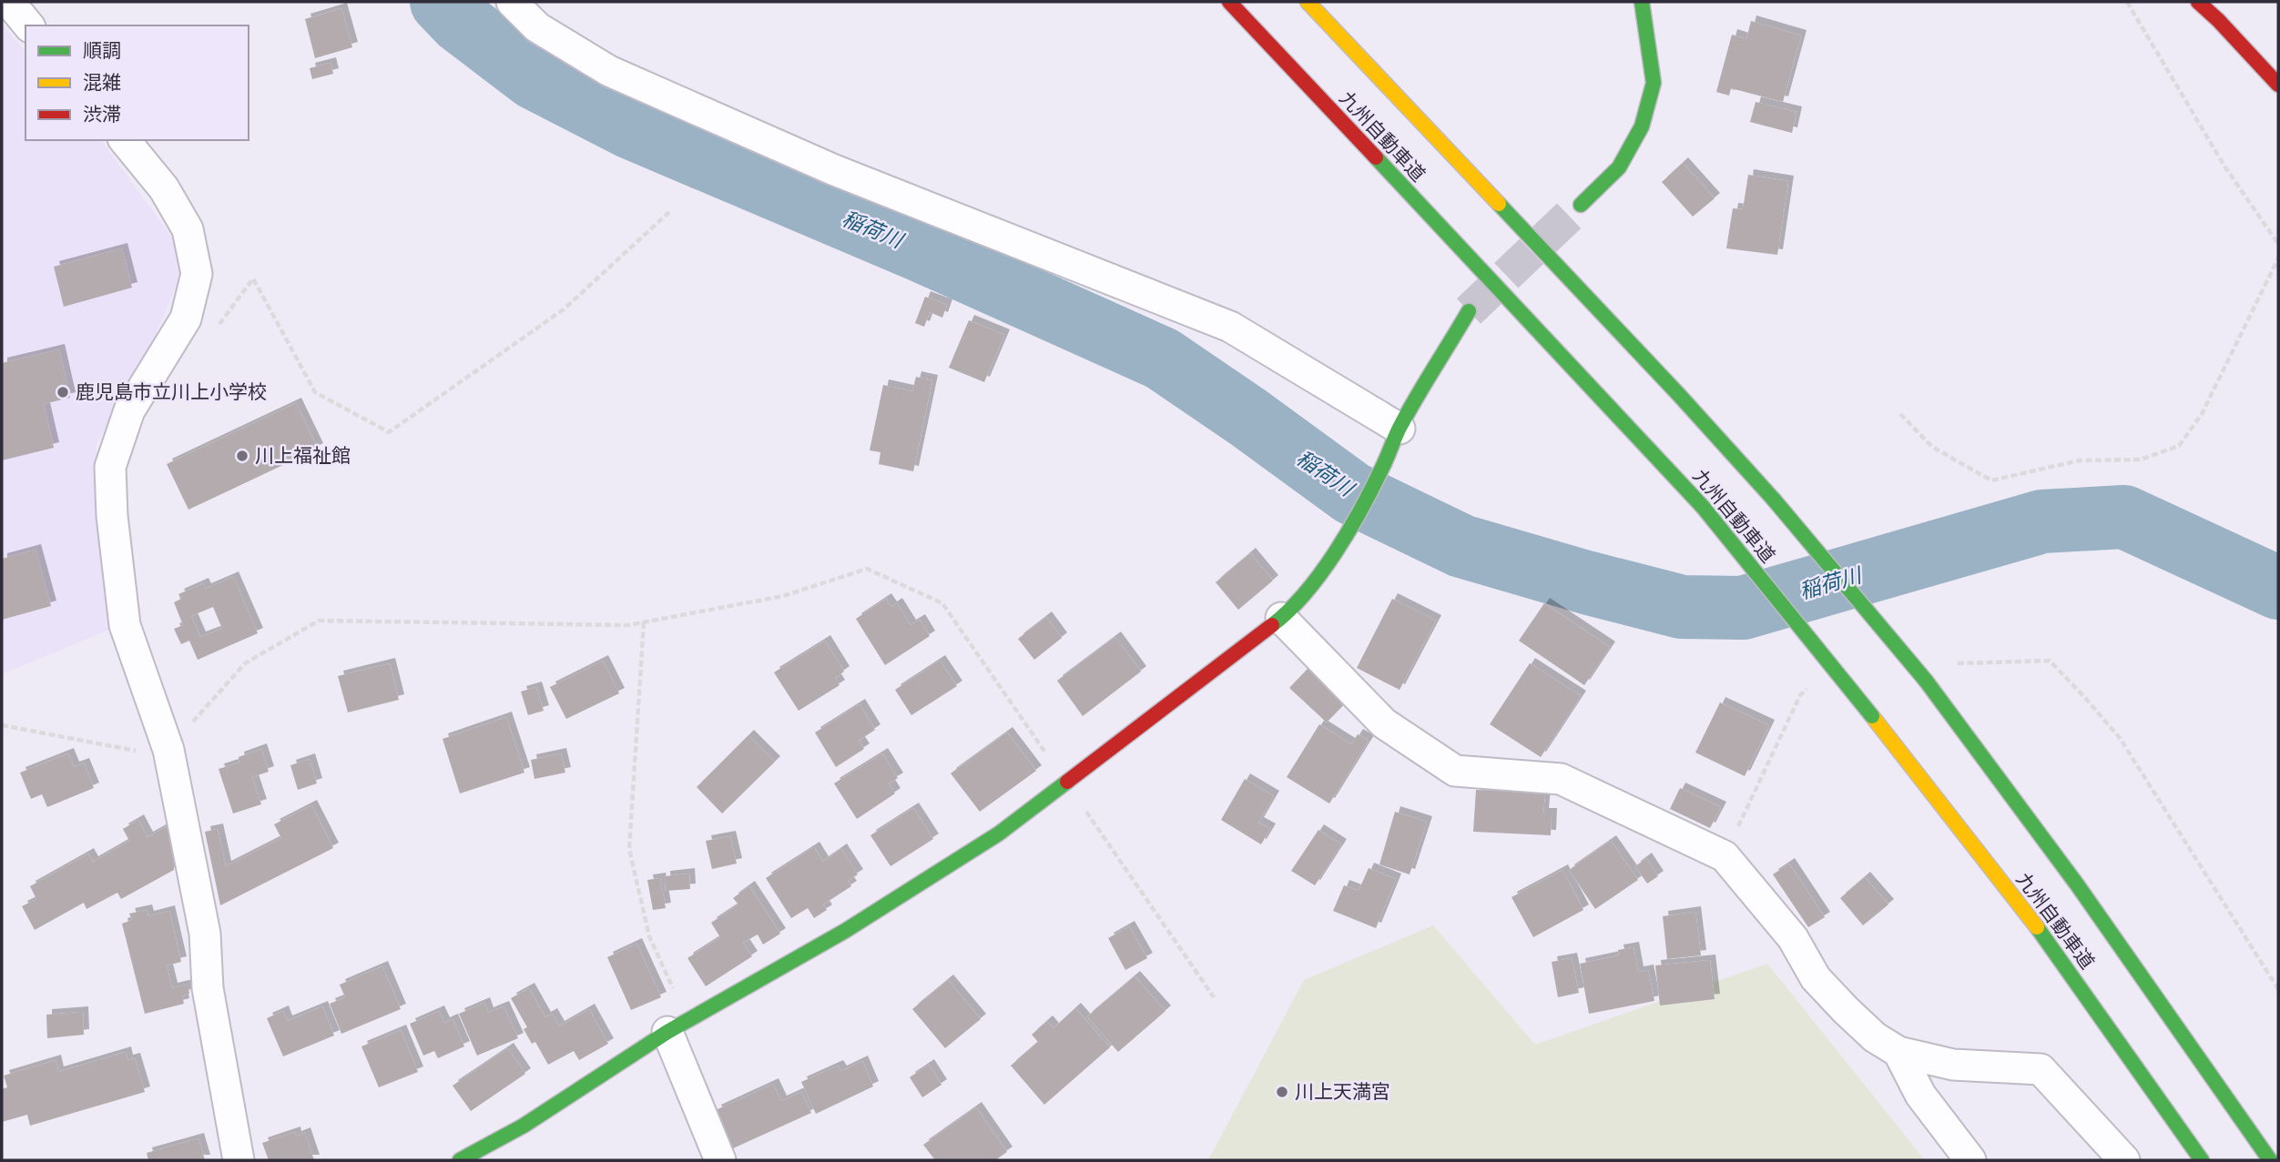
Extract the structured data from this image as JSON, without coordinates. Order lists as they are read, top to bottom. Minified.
{"streets":{"main road":["九州自動車道"]},"water":["稲荷川"],"places":["鹿児島市立川上小学校","川上福祉館","川上天満宮"],"legend":["順調","混雑","渋滞"]}
